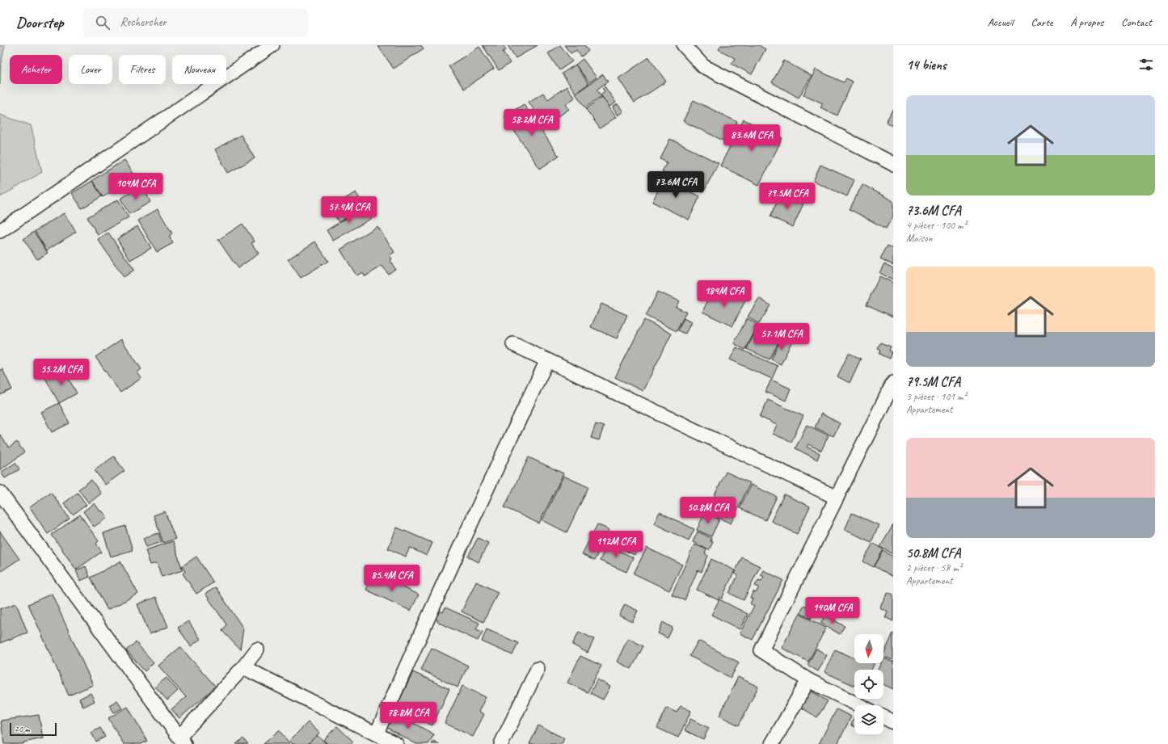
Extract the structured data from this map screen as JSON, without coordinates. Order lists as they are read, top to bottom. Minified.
{"scale_bar":"20 m","north":"bottom","page":{"header":"Doorstep","search":"Rechercher","nav":["Accueil","Carte","À propos","Contact"],"heading":"14 biens","chip":["Acheter","Louer","Filtres","Nouveau"],"list":[{"name":"73.6M CFA","note":"4 pièces · 100 m² · Maison"},{"name":"79.5M CFA","note":"3 pièces · 101 m² · Appartement"},{"name":"50.8M CFA","note":"2 pièces · 58 m² · Appartement"}],"price":["58.2M CFA","83.6M CFA","73.6M CFA","104M CFA","79.5M CFA","57.4M CFA","184M CFA","57.1M CFA","55.2M CFA","50.8M CFA","192M CFA","85.4M CFA","140M CFA","78.8M CFA"],"scale":"20 m"}}
